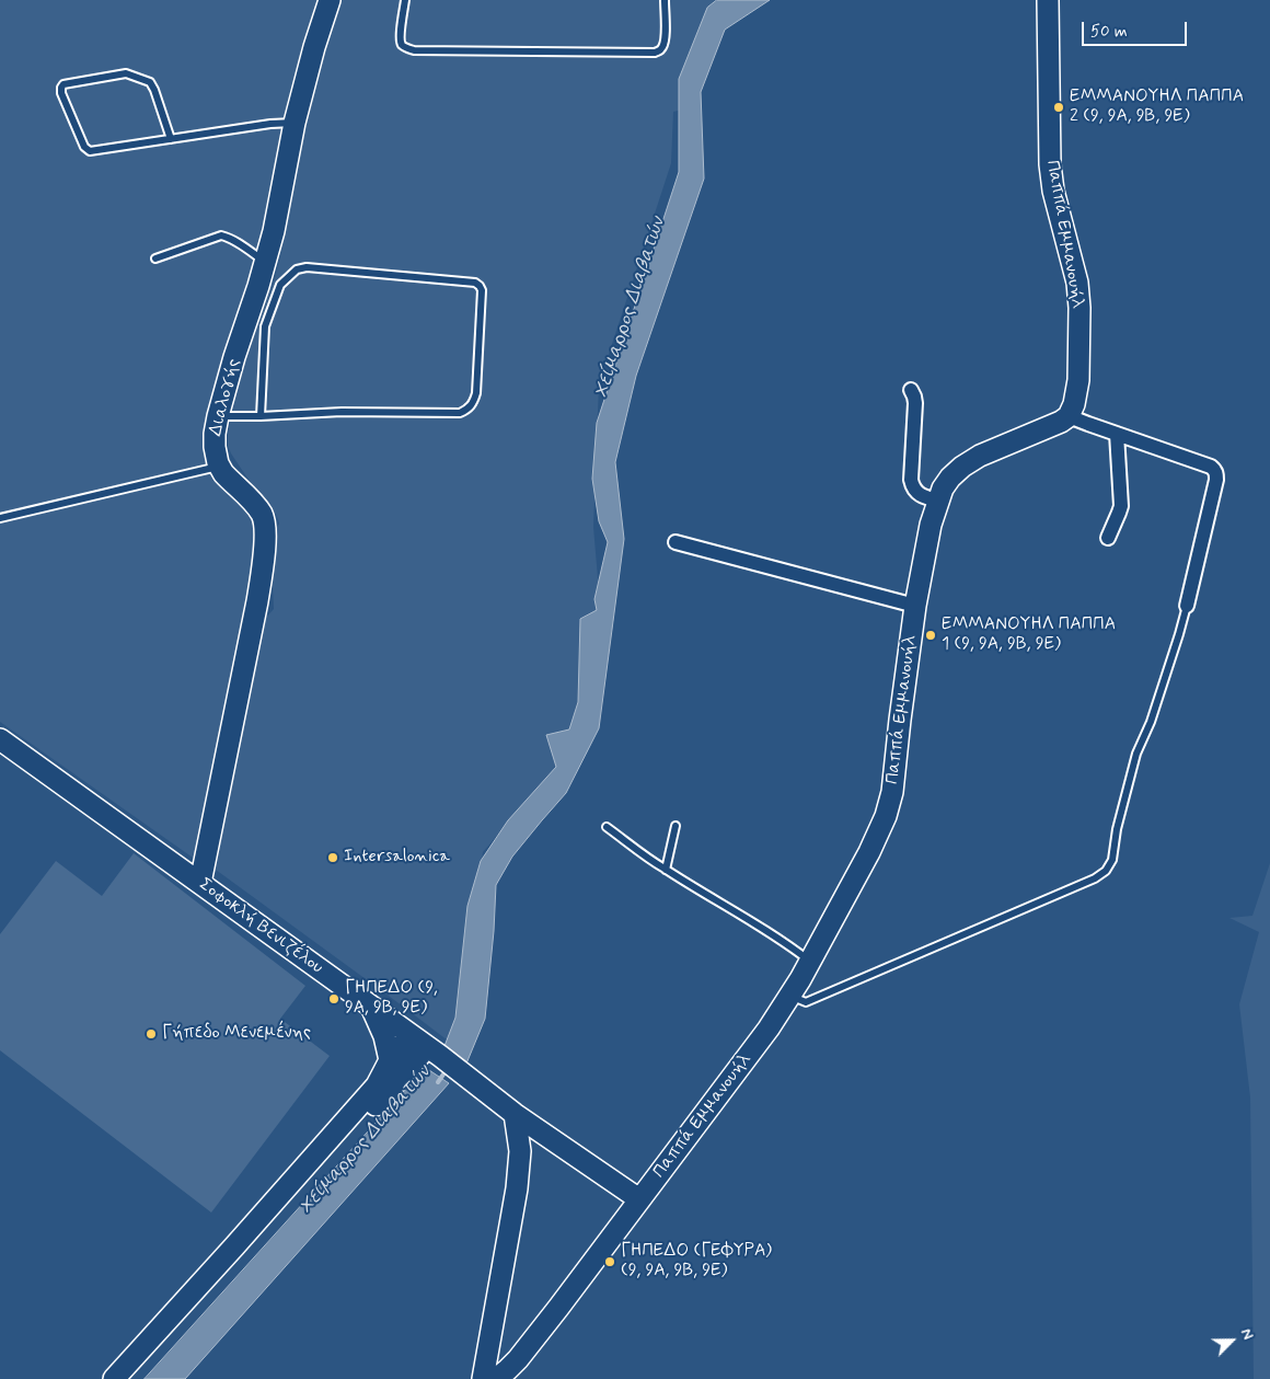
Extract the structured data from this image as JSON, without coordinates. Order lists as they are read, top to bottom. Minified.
{"streets":{"street":["Παππά Εμμανουήλ","Διαλογής","Σοφοκλή Βενιζέλου"]},"crossings":[["Παππά Εμμανουήλ","Σοφοκλή Βενιζέλου"],["Διαλογής","Σοφοκλή Βενιζέλου"]],"water":["Χείμαρρος Διαβατών"],"places":["ΕΜΜΑΝΟΥΗΛ ΠΑΠΠΑ 2 (9, 9Α, 9Β, 9Ε)","ΕΜΜΑΝΟΥΗΛ ΠΑΠΠΑ 1 (9, 9Α, 9Β, 9Ε)","Intersalonica","ΓΗΠΕΔΟ (9, 9Α, 9Β, 9Ε)","Γήπεδο Μενεμένης","ΓΗΠΕΔΟ (ΓΕΦΥΡΑ) (9, 9Α, 9Β, 9Ε)"],"scale_bar":"50 m","north":"top right"}
